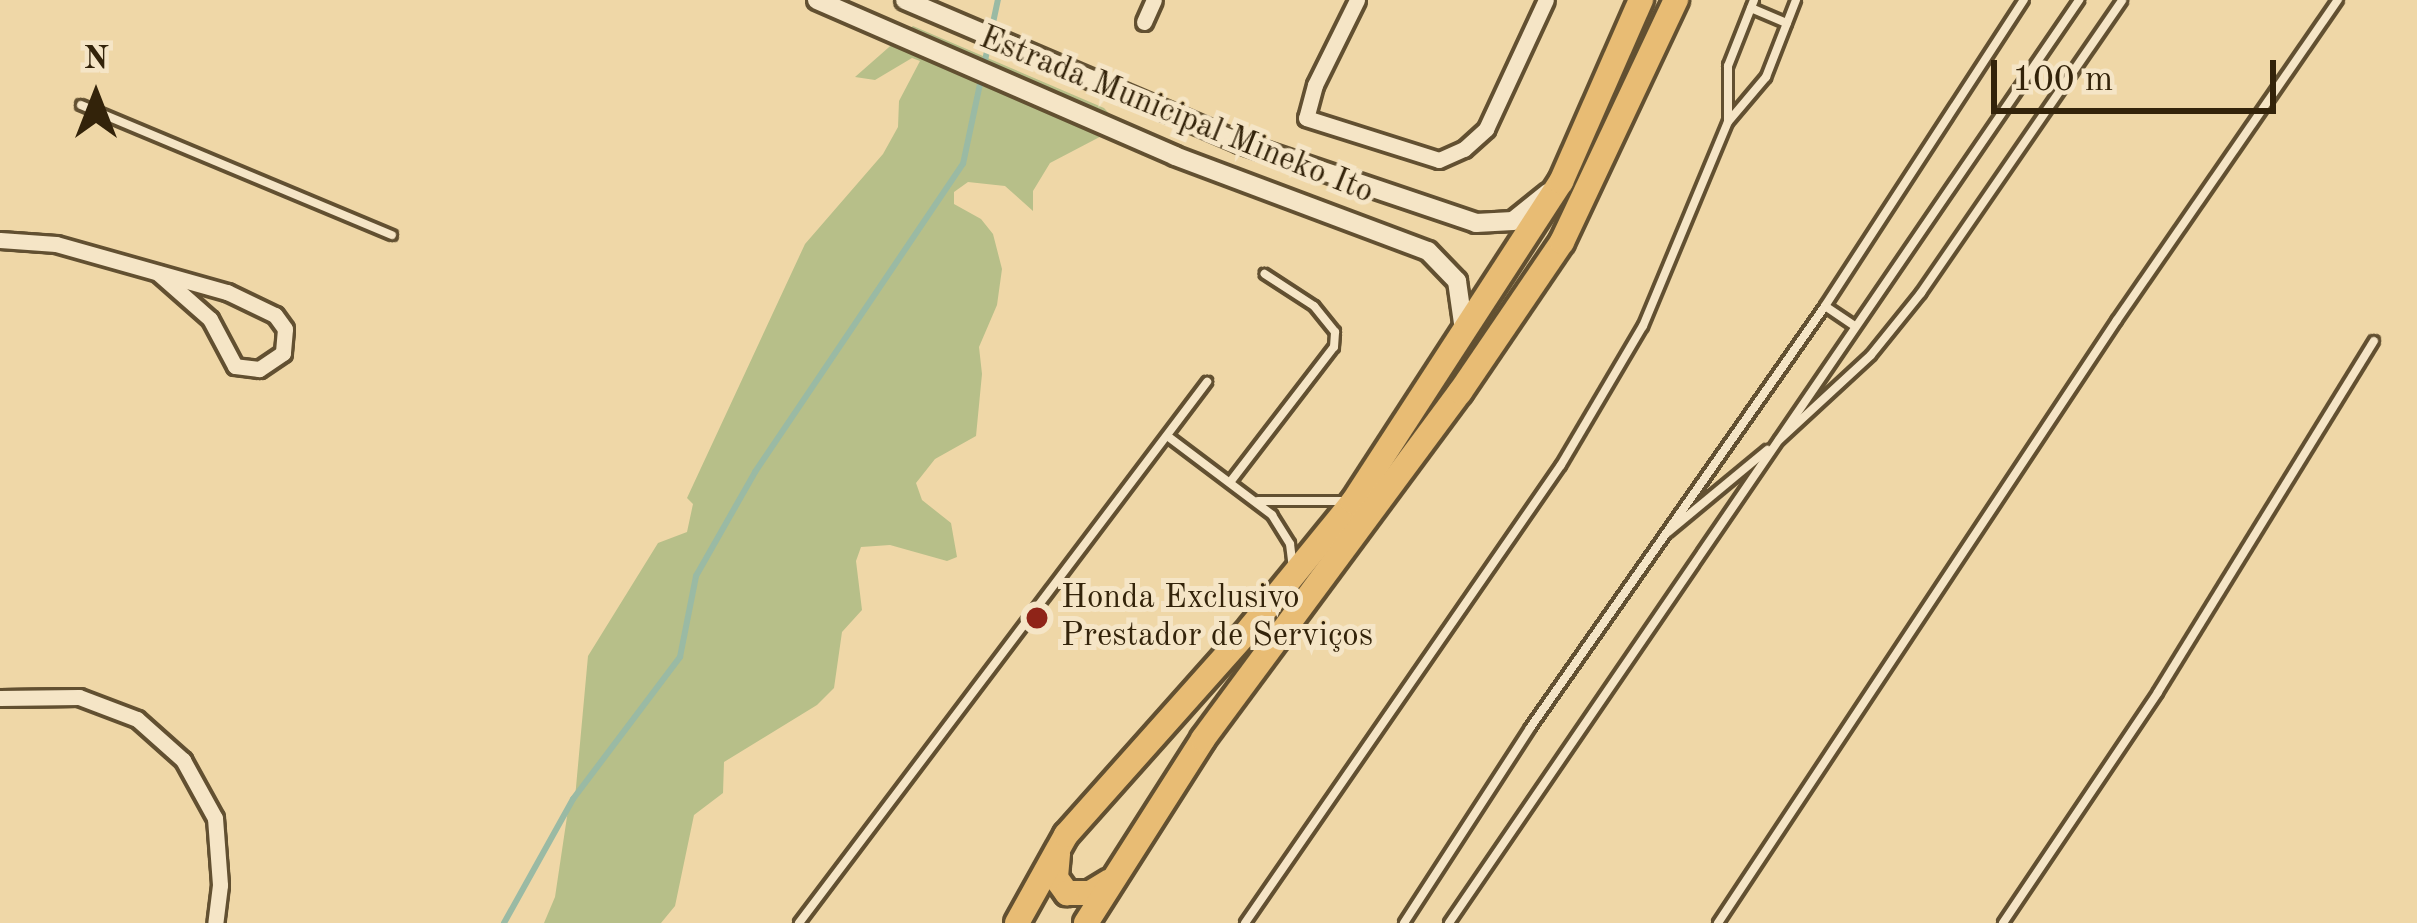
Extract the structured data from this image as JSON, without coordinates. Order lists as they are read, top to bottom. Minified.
{"streets":{"street":["Estrada Municipal Mineko Ito"]},"places":["Honda Exclusivo Prestador de Serviços"],"scale_bar":"100 m","north":"top"}
